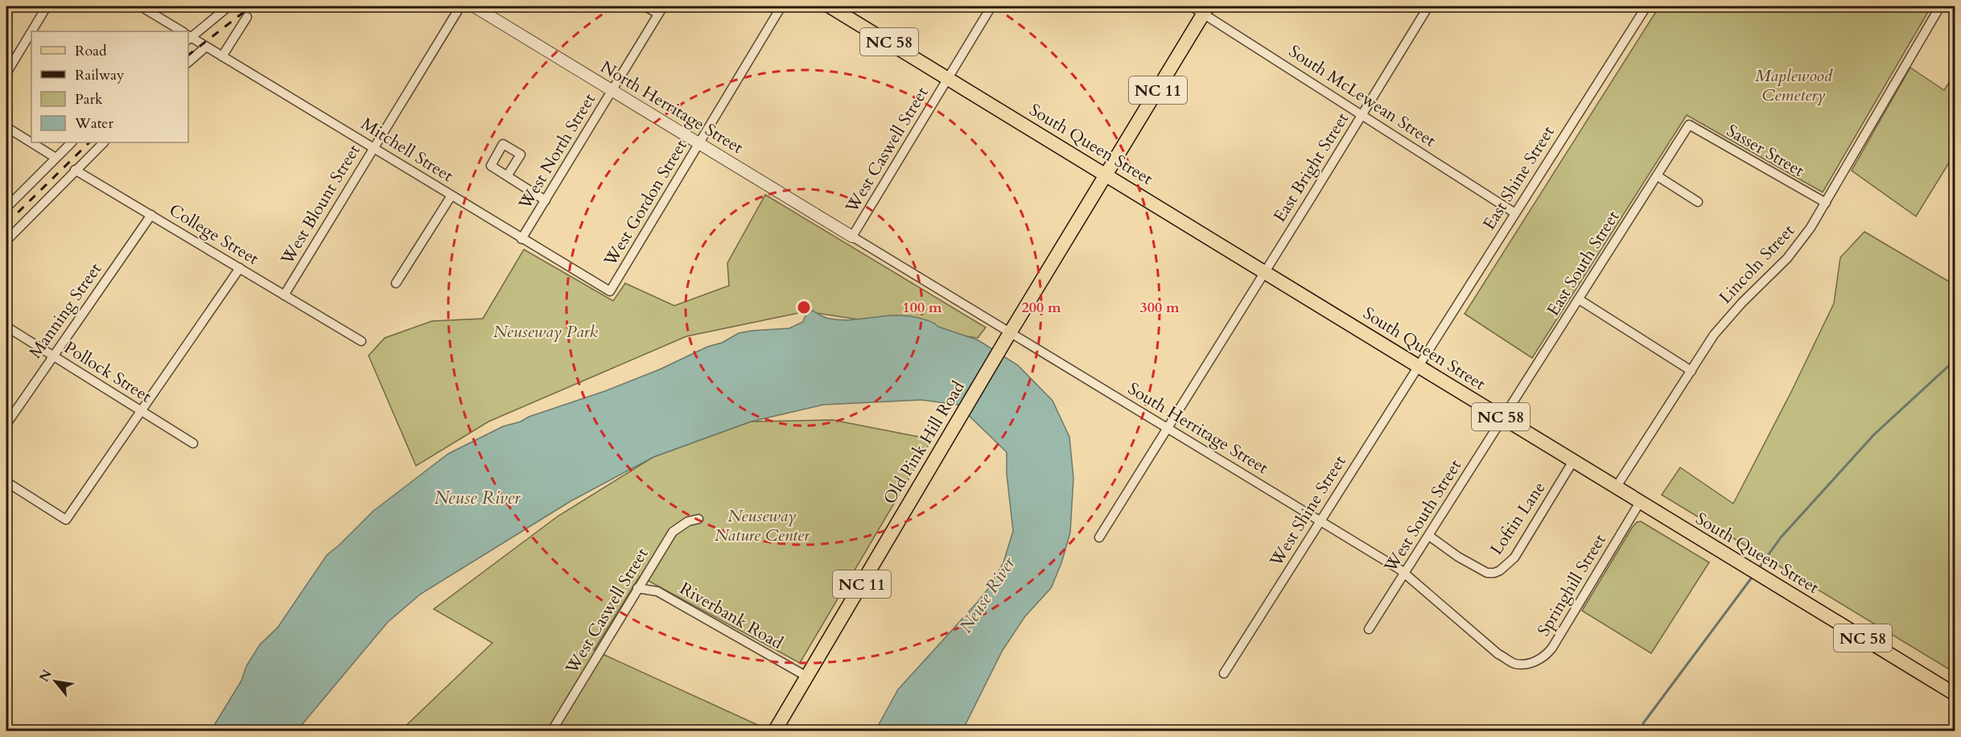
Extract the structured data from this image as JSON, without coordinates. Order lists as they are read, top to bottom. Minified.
{"streets":{"main road":["NC 58","NC 11","South Queen Street","Old Pink Hill Road"],"street":["South McLewean Street","North Herritage Street","Mitchell Street","West Caswell Street","Sasser Street","West North Street","East Bright Street","East Shine Street","West Gordon Street","West Blount Street","College Street","East South Street","Lincoln Street","Manning Street","Pollock Street","South Herritage Street","West Shine Street","West South Street","Loftin Lane","Springhill Street","Riverbank Road"]},"crossings":[["NC 58","South Queen Street"],["NC 58","West Caswell Street"],["NC 11","South McLewean Street"],["NC 11","South Queen Street"],["NC 11","Old Pink Hill Road"],["South McLewean Street","East Bright Street"],["South McLewean Street","East Shine Street"],["North Herritage Street","West Caswell Street"],["North Herritage Street","West North Street"],["North Herritage Street","West Gordon Street"],["North Herritage Street","South Herritage Street"],["South Queen Street","West Caswell Street"],["South Queen Street","East Bright Street"],["South Queen Street","East Shine Street"],["South Queen Street","East South Street"],["South Queen Street","Lincoln Street"],["South Queen Street","Old Pink Hill Road"],["South Queen Street","West Shine Street"],["South Queen Street","West South Street"],["South Queen Street","Loftin Lane"],["South Queen Street","Springhill Street"],["Mitchell Street","West North Street"],["Mitchell Street","West Gordon Street"],["Mitchell Street","West Blount Street"],["West Caswell Street","South Herritage Street"],["West Caswell Street","Riverbank Road"],["Sasser Street","East South Street"],["Sasser Street","Lincoln Street"],["East Bright Street","South Herritage Street"],["East Shine Street","West Shine Street"],["West Blount Street","College Street"],["College Street","Manning Street"],["East South Street","West South Street"],["Manning Street","Pollock Street"],["South Herritage Street","Old Pink Hill Road"],["South Herritage Street","West Shine Street"],["South Herritage Street","West South Street"],["South Herritage Street","Springhill Street"],["Old Pink Hill Road","Riverbank Road"],["West South Street","Loftin Lane"]],"water":["Neuse River"],"parks":["Maplewood Cemetery","Neuseway Park","Neuseway Nature Center"],"legend":["Road","Railway","Park","Water"],"north":"top left","rings":["100 m","200 m","300 m"]}
